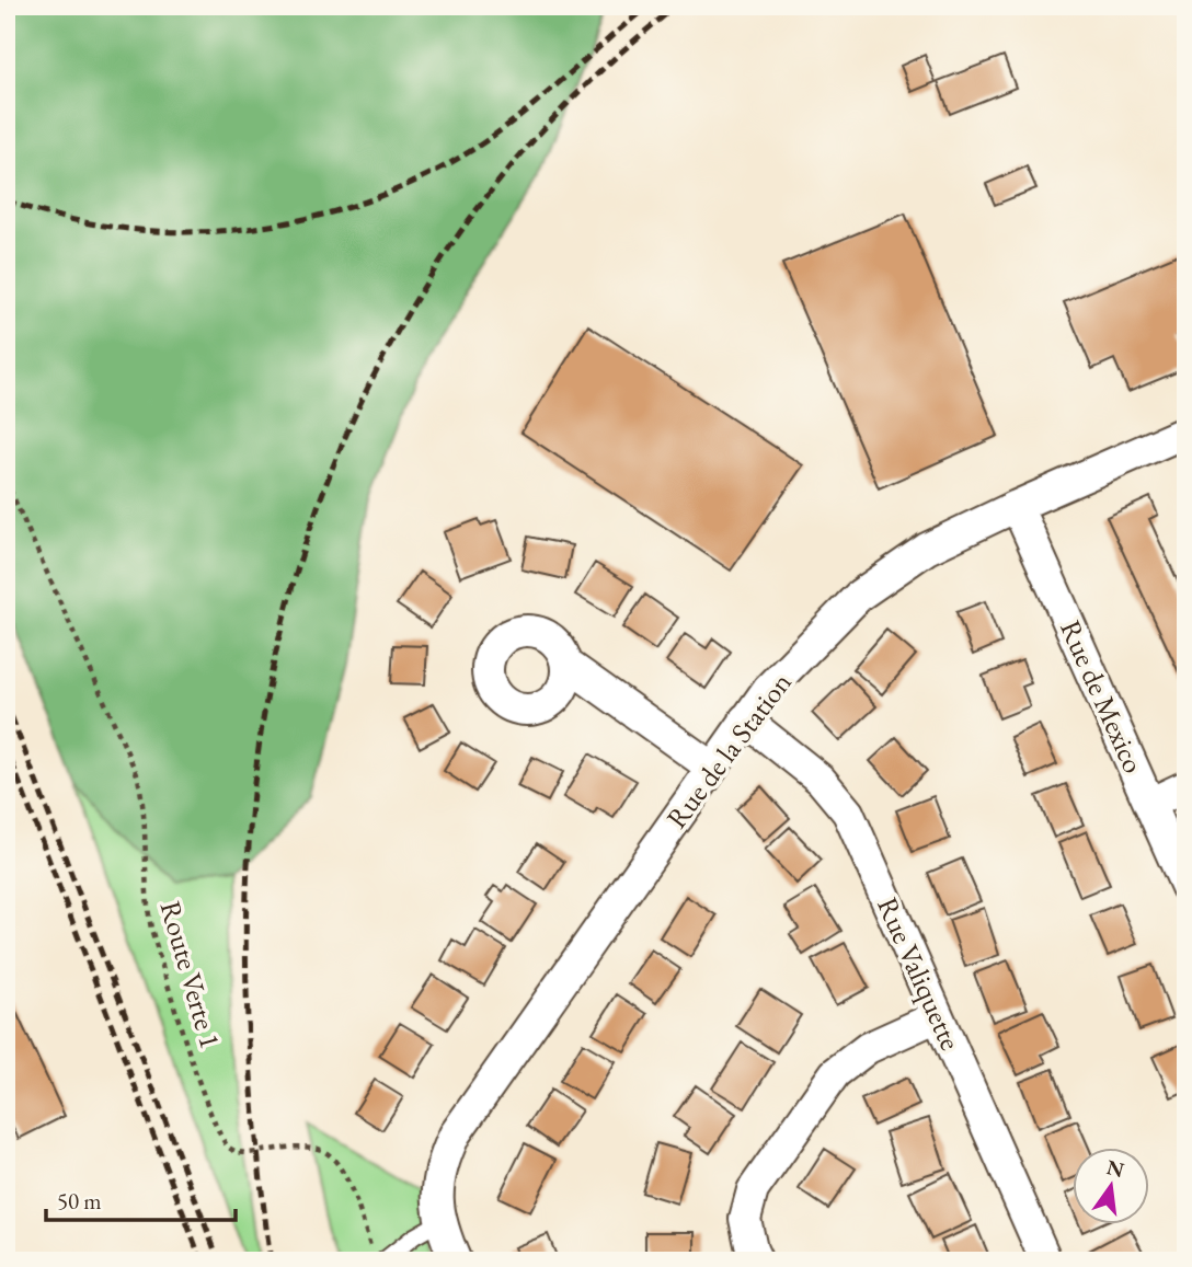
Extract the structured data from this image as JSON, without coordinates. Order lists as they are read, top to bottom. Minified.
{"streets":{"street":["Rue de Mexico","Rue de la Station","Rue Valiquette"],"path":["Route Verte 1"]},"crossings":[["Rue de Mexico","Rue de la Station"],["Rue de la Station","Rue Valiquette"]],"scale_bar":"50 m","north":"top"}
